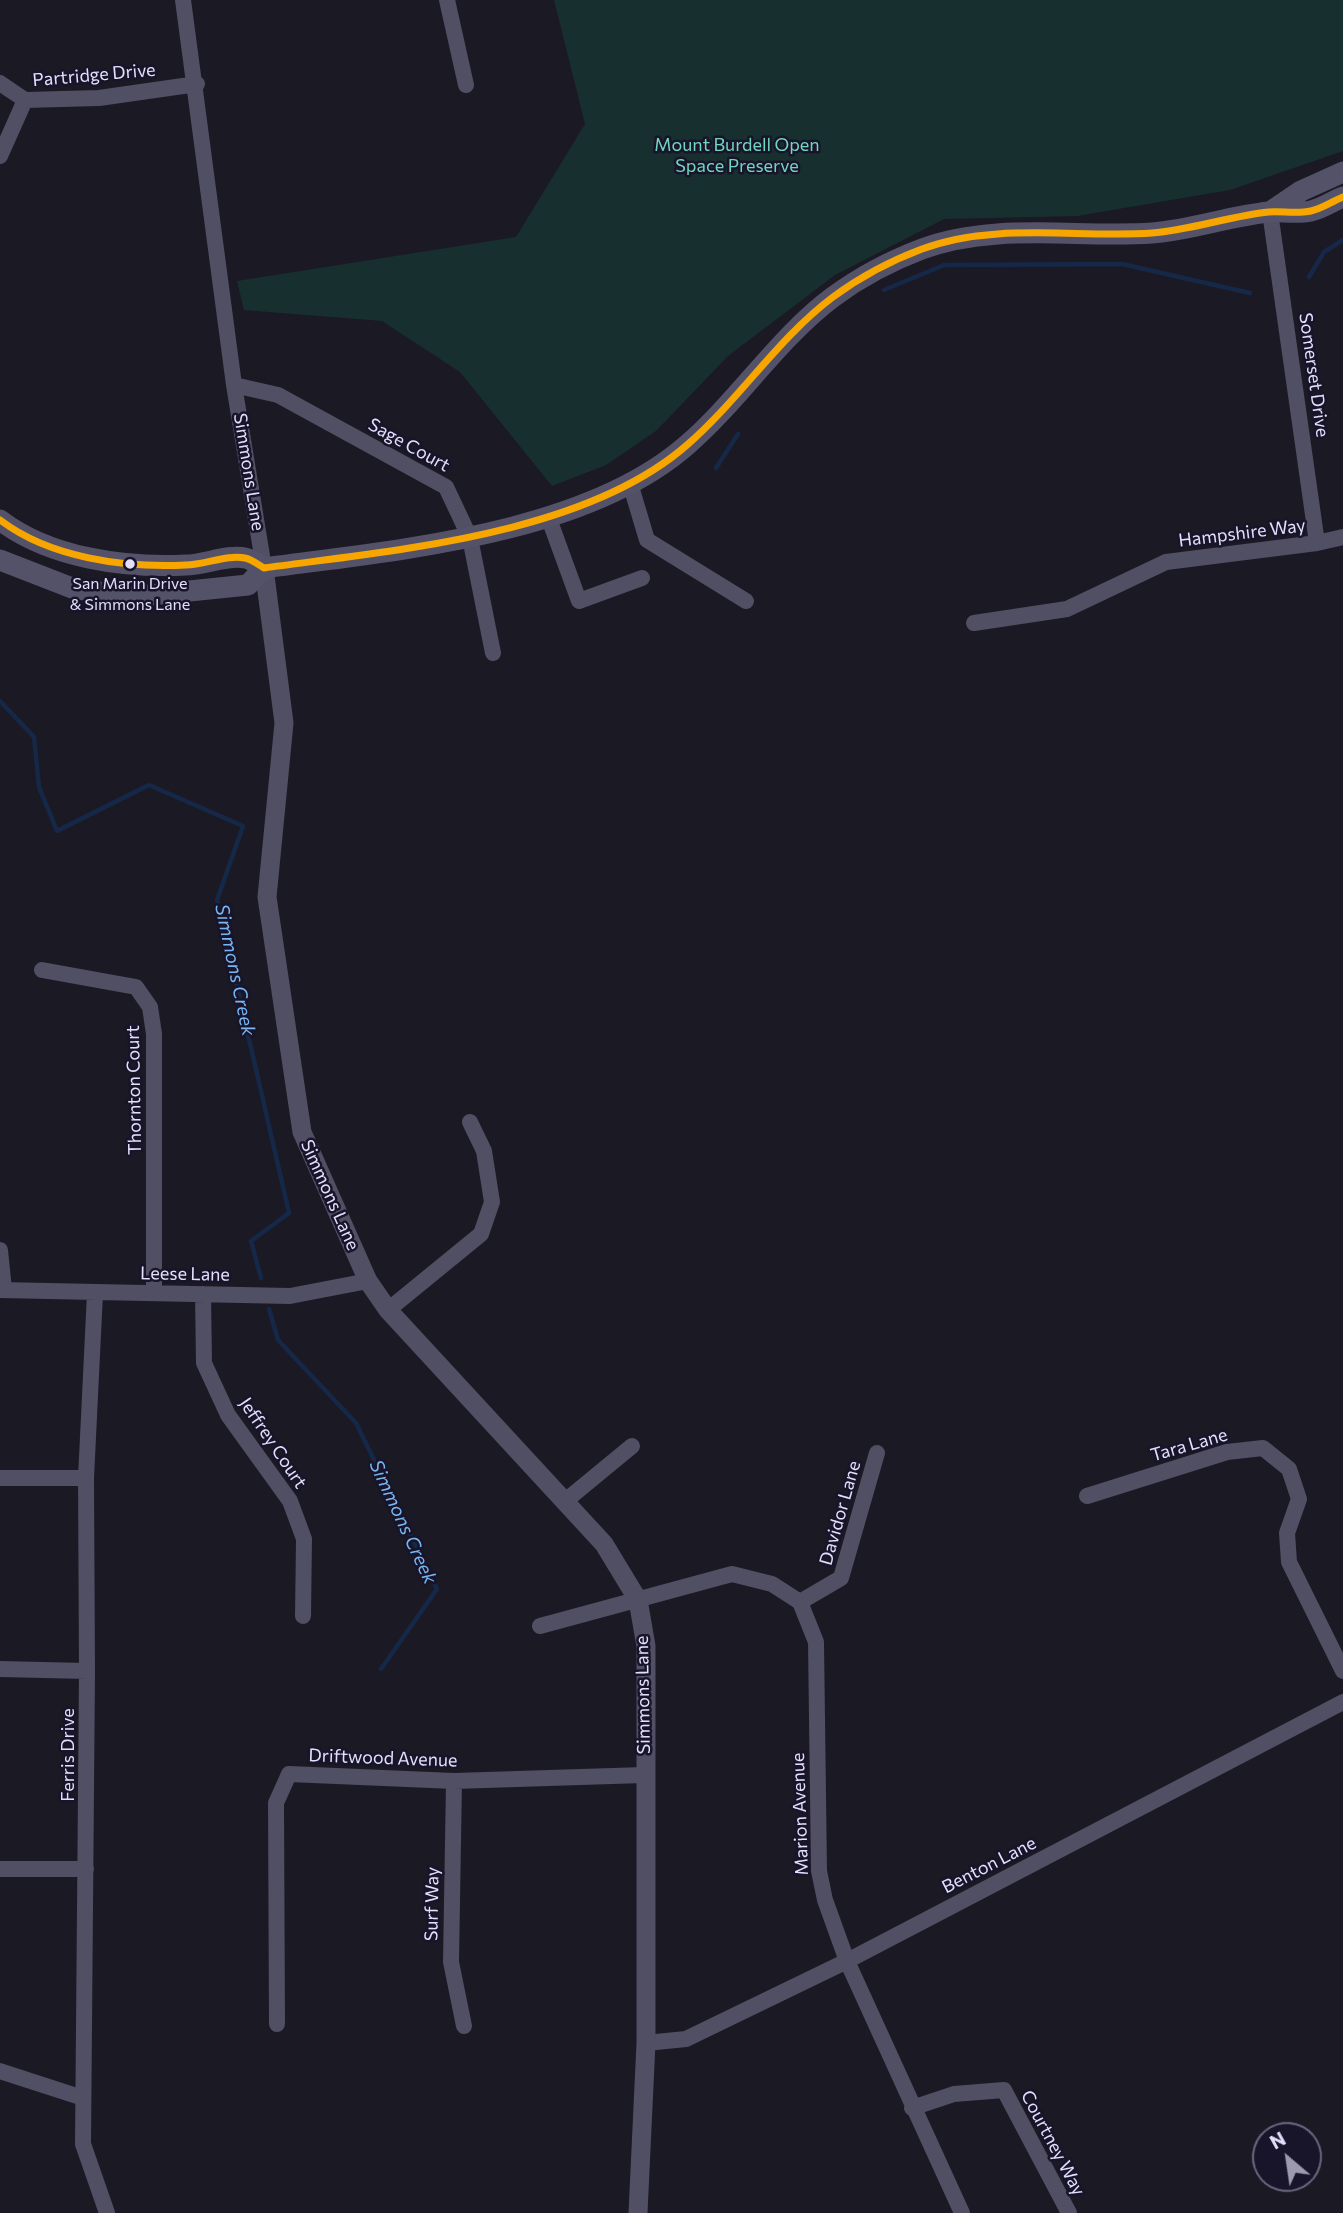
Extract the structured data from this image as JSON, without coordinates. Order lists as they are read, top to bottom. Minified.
{"streets":{"street":["Partridge Drive","Somerset Drive","Sage Court","Simmons Lane","Hampshire Way","Thornton Court","Leese Lane","Jeffrey Court","Tara Lane","Davidor Lane","Ferris Drive","Driftwood Avenue","Marion Avenue","Benton Lane","Surf Way","Courtney Way"]},"crossings":[["Partridge Drive","Simmons Lane"],["Somerset Drive","Hampshire Way"],["Sage Court","Simmons Lane"],["Simmons Lane","Leese Lane"],["Simmons Lane","Driftwood Avenue"],["Simmons Lane","Benton Lane"],["Thornton Court","Leese Lane"],["Leese Lane","Jeffrey Court"],["Leese Lane","Ferris Drive"],["Davidor Lane","Marion Avenue"],["Driftwood Avenue","Surf Way"],["Marion Avenue","Benton Lane"],["Marion Avenue","Courtney Way"]],"water":["Simmons Creek"],"parks":["Mount Burdell Open Space Preserve"],"places":["San Marin Drive & Simmons Lane"],"north":"top left"}
